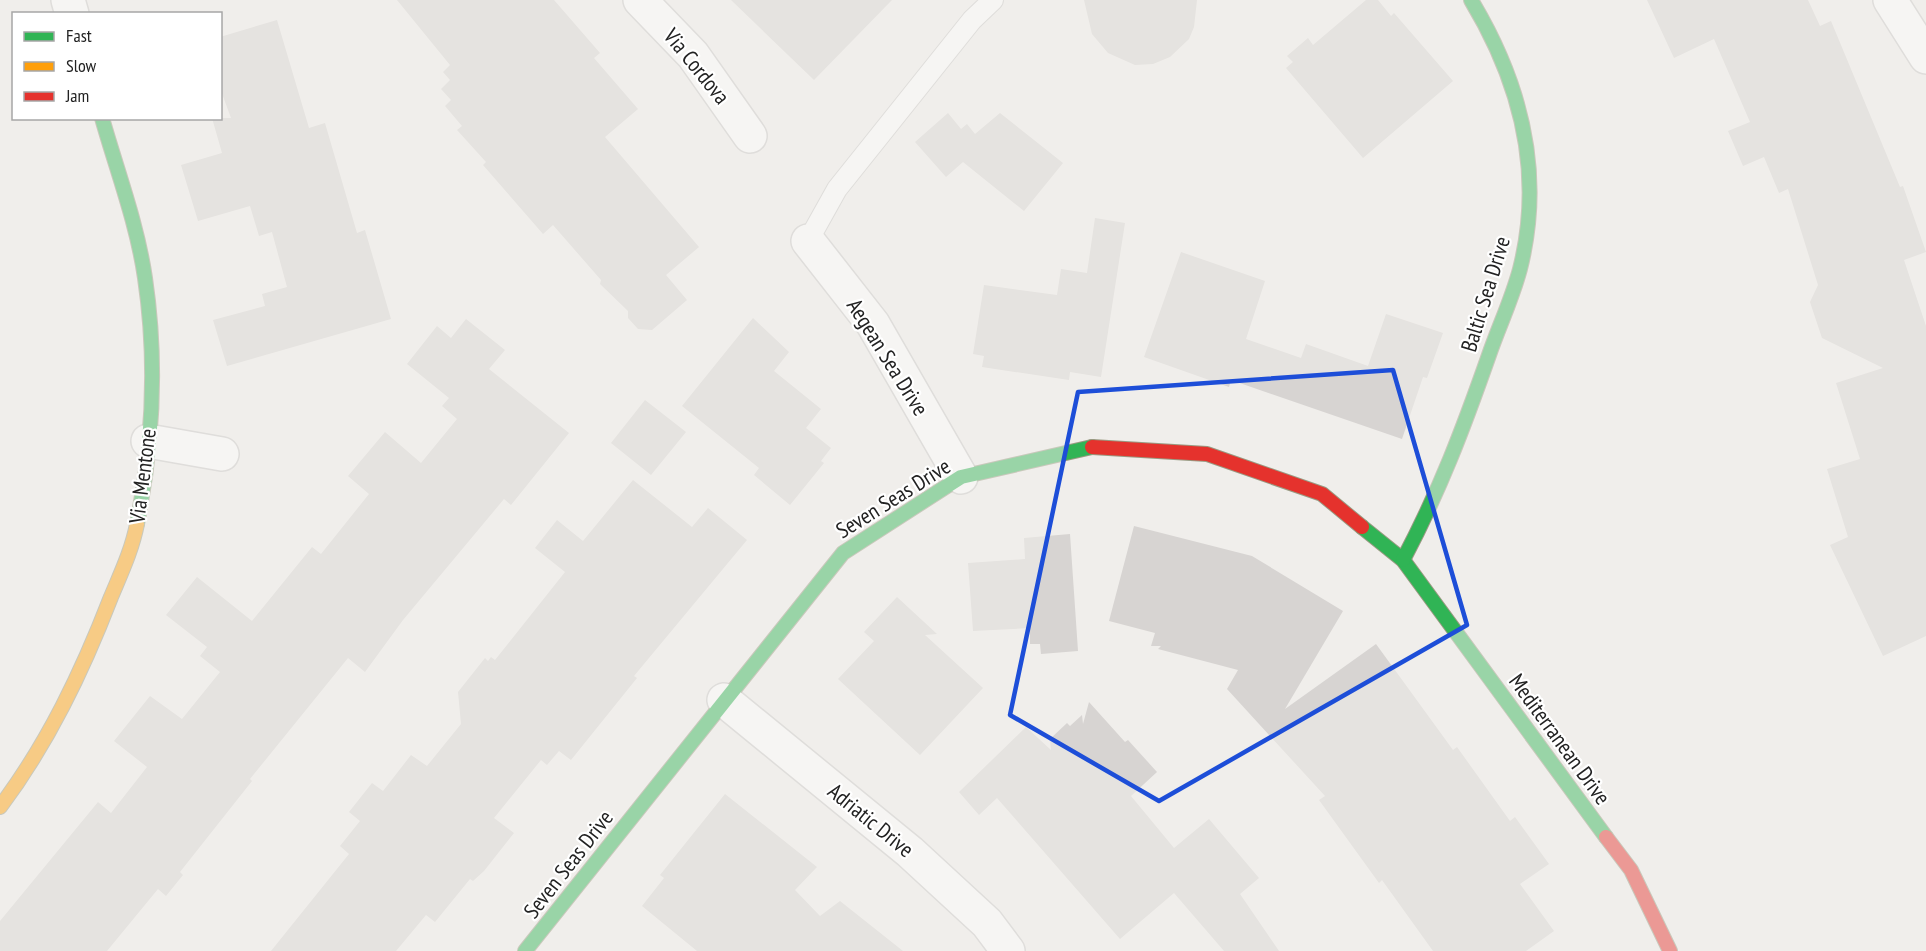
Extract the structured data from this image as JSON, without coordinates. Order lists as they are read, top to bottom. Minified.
{"streets":{"street":["Via Cordova","Baltic Sea Drive","Aegean Sea Drive","Via Mentone","Seven Seas Drive","Mediterranean Drive","Adriatic Drive"]},"crossings":[["Baltic Sea Drive","Seven Seas Drive"],["Baltic Sea Drive","Mediterranean Drive"],["Aegean Sea Drive","Seven Seas Drive"],["Seven Seas Drive","Mediterranean Drive"],["Seven Seas Drive","Adriatic Drive"]],"legend":["Fast","Slow","Jam"]}
